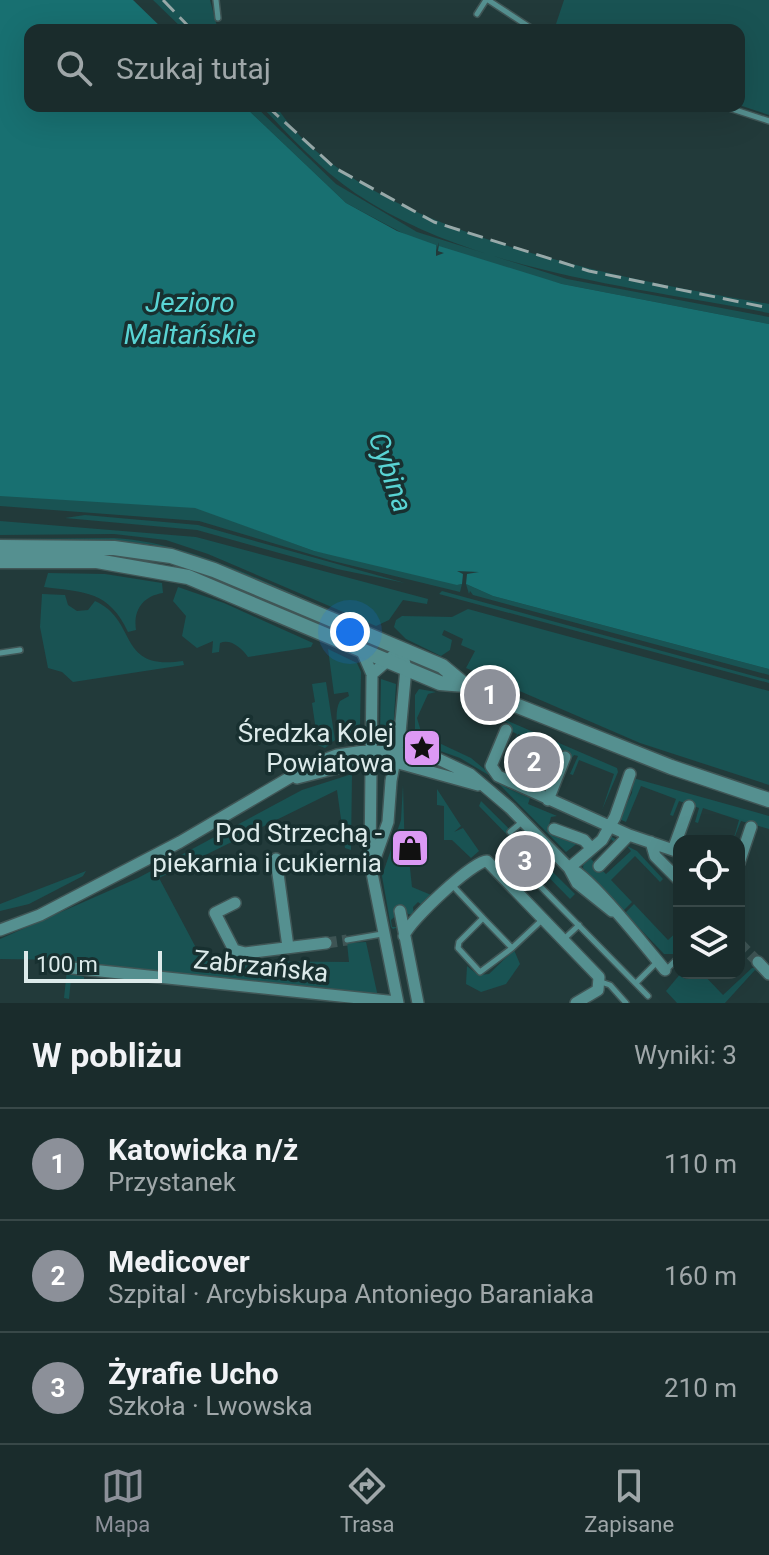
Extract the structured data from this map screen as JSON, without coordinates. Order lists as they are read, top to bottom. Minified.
{"streets":{"street":["Zabrzańska"]},"water":["Jezioro Maltańskie","Cybina"],"places":{"place":["Średzka Kolej Powiatowa"],"shop":["Pod Strzechą - piekarnia i cukiernia"]},"scale_bar":"100 m","page":{"search":"Szukaj tutaj","pins":["1","2","3"],"scale":"100 m","heading":["W pobliżu","Wyniki: 3"],"list":[{"mark":"1","name":"Katowicka n/ż","note":"Przystanek","value":"110 m"},{"mark":"2","name":"Medicover","note":"Szpital · Arcybiskupa Antoniego Baraniaka","value":"160 m"},{"mark":"3","name":"Żyrafie Ucho","note":"Szkoła · Lwowska","value":"210 m"}],"nav":["Mapa","Trasa","Zapisane"]}}
